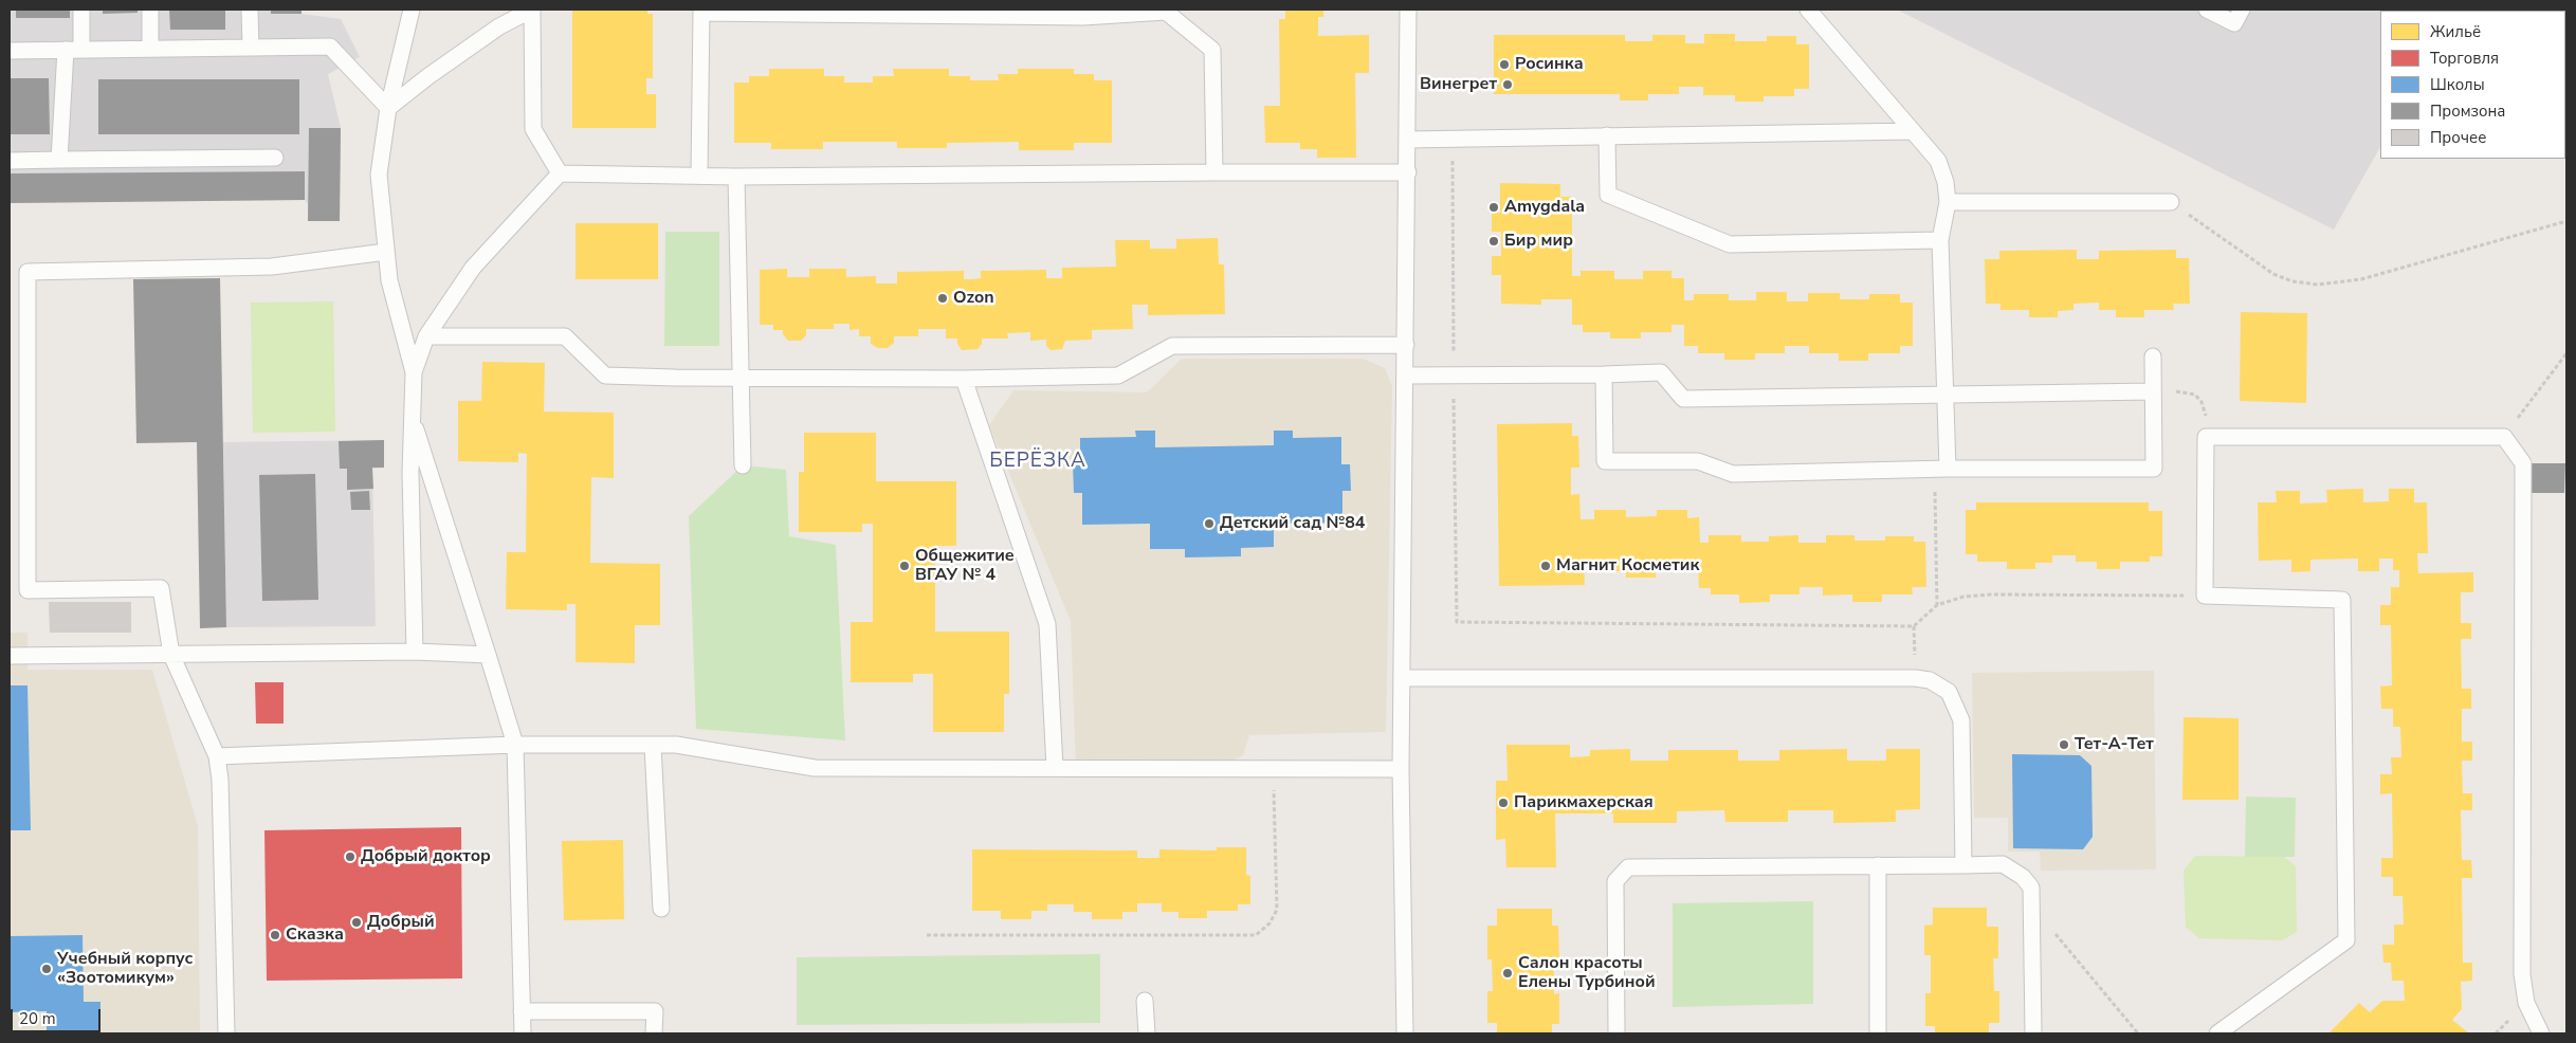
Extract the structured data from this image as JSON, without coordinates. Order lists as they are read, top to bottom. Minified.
{"districts":["БЕРЁЗКА"],"places":["Росинка","Винегрет","Amygdala","Бир мир","Ozon","Детский сад №84","Общежитие ВГАУ № 4","Магнит Косметик","Тет-А-Тет","Парикмахерская","Добрый доктор","Добрый","Сказка","Учебный корпус «Зоотомикум»","Салон красоты Елены Турбиной"],"legend":["Жильё","Торговля","Школы","Промзона","Прочее"],"scale_bar":"20 m"}
